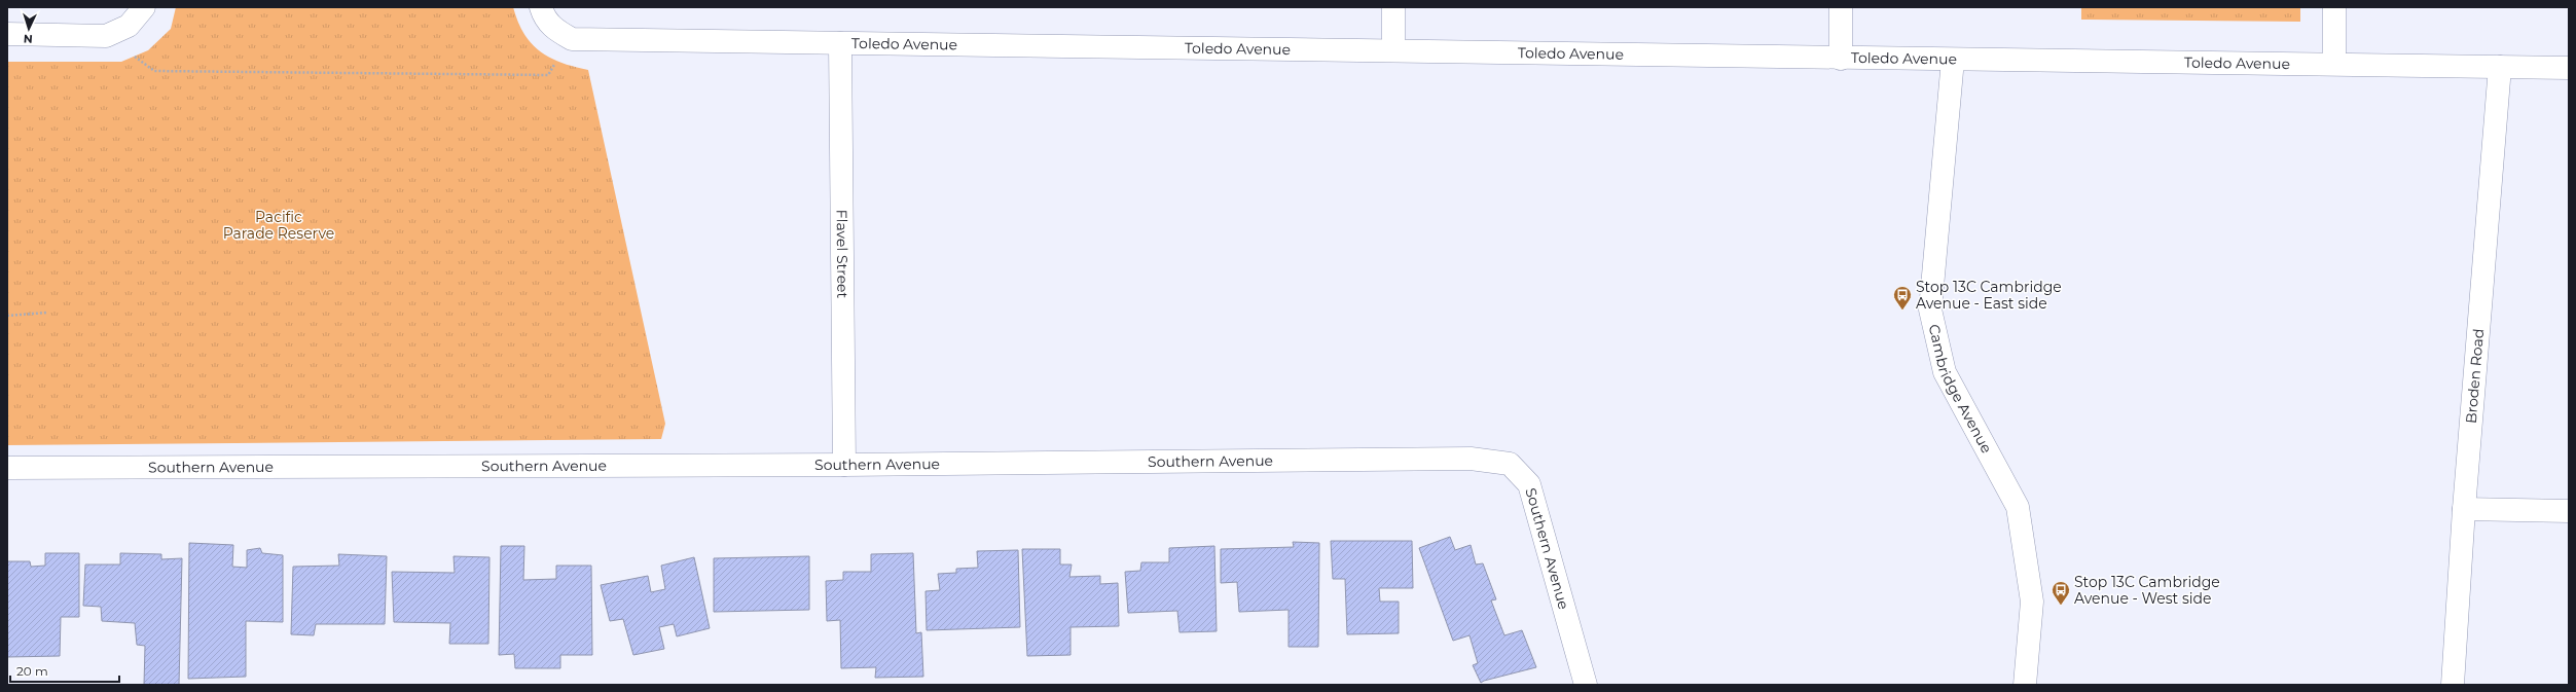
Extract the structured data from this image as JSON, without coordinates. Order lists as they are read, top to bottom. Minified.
{"streets":{"street":["Toledo Avenue","Flavel Street","Broden Road","Cambridge Avenue","Southern Avenue"]},"crossings":[["Toledo Avenue","Flavel Street"],["Toledo Avenue","Broden Road"],["Toledo Avenue","Cambridge Avenue"],["Flavel Street","Southern Avenue"]],"parks":["Pacific Parade Reserve"],"places":{"bus stop":["Stop 13C Cambridge Avenue - East side","Stop 13C Cambridge Avenue - West side"]},"scale_bar":"20 m","north":"bottom"}
